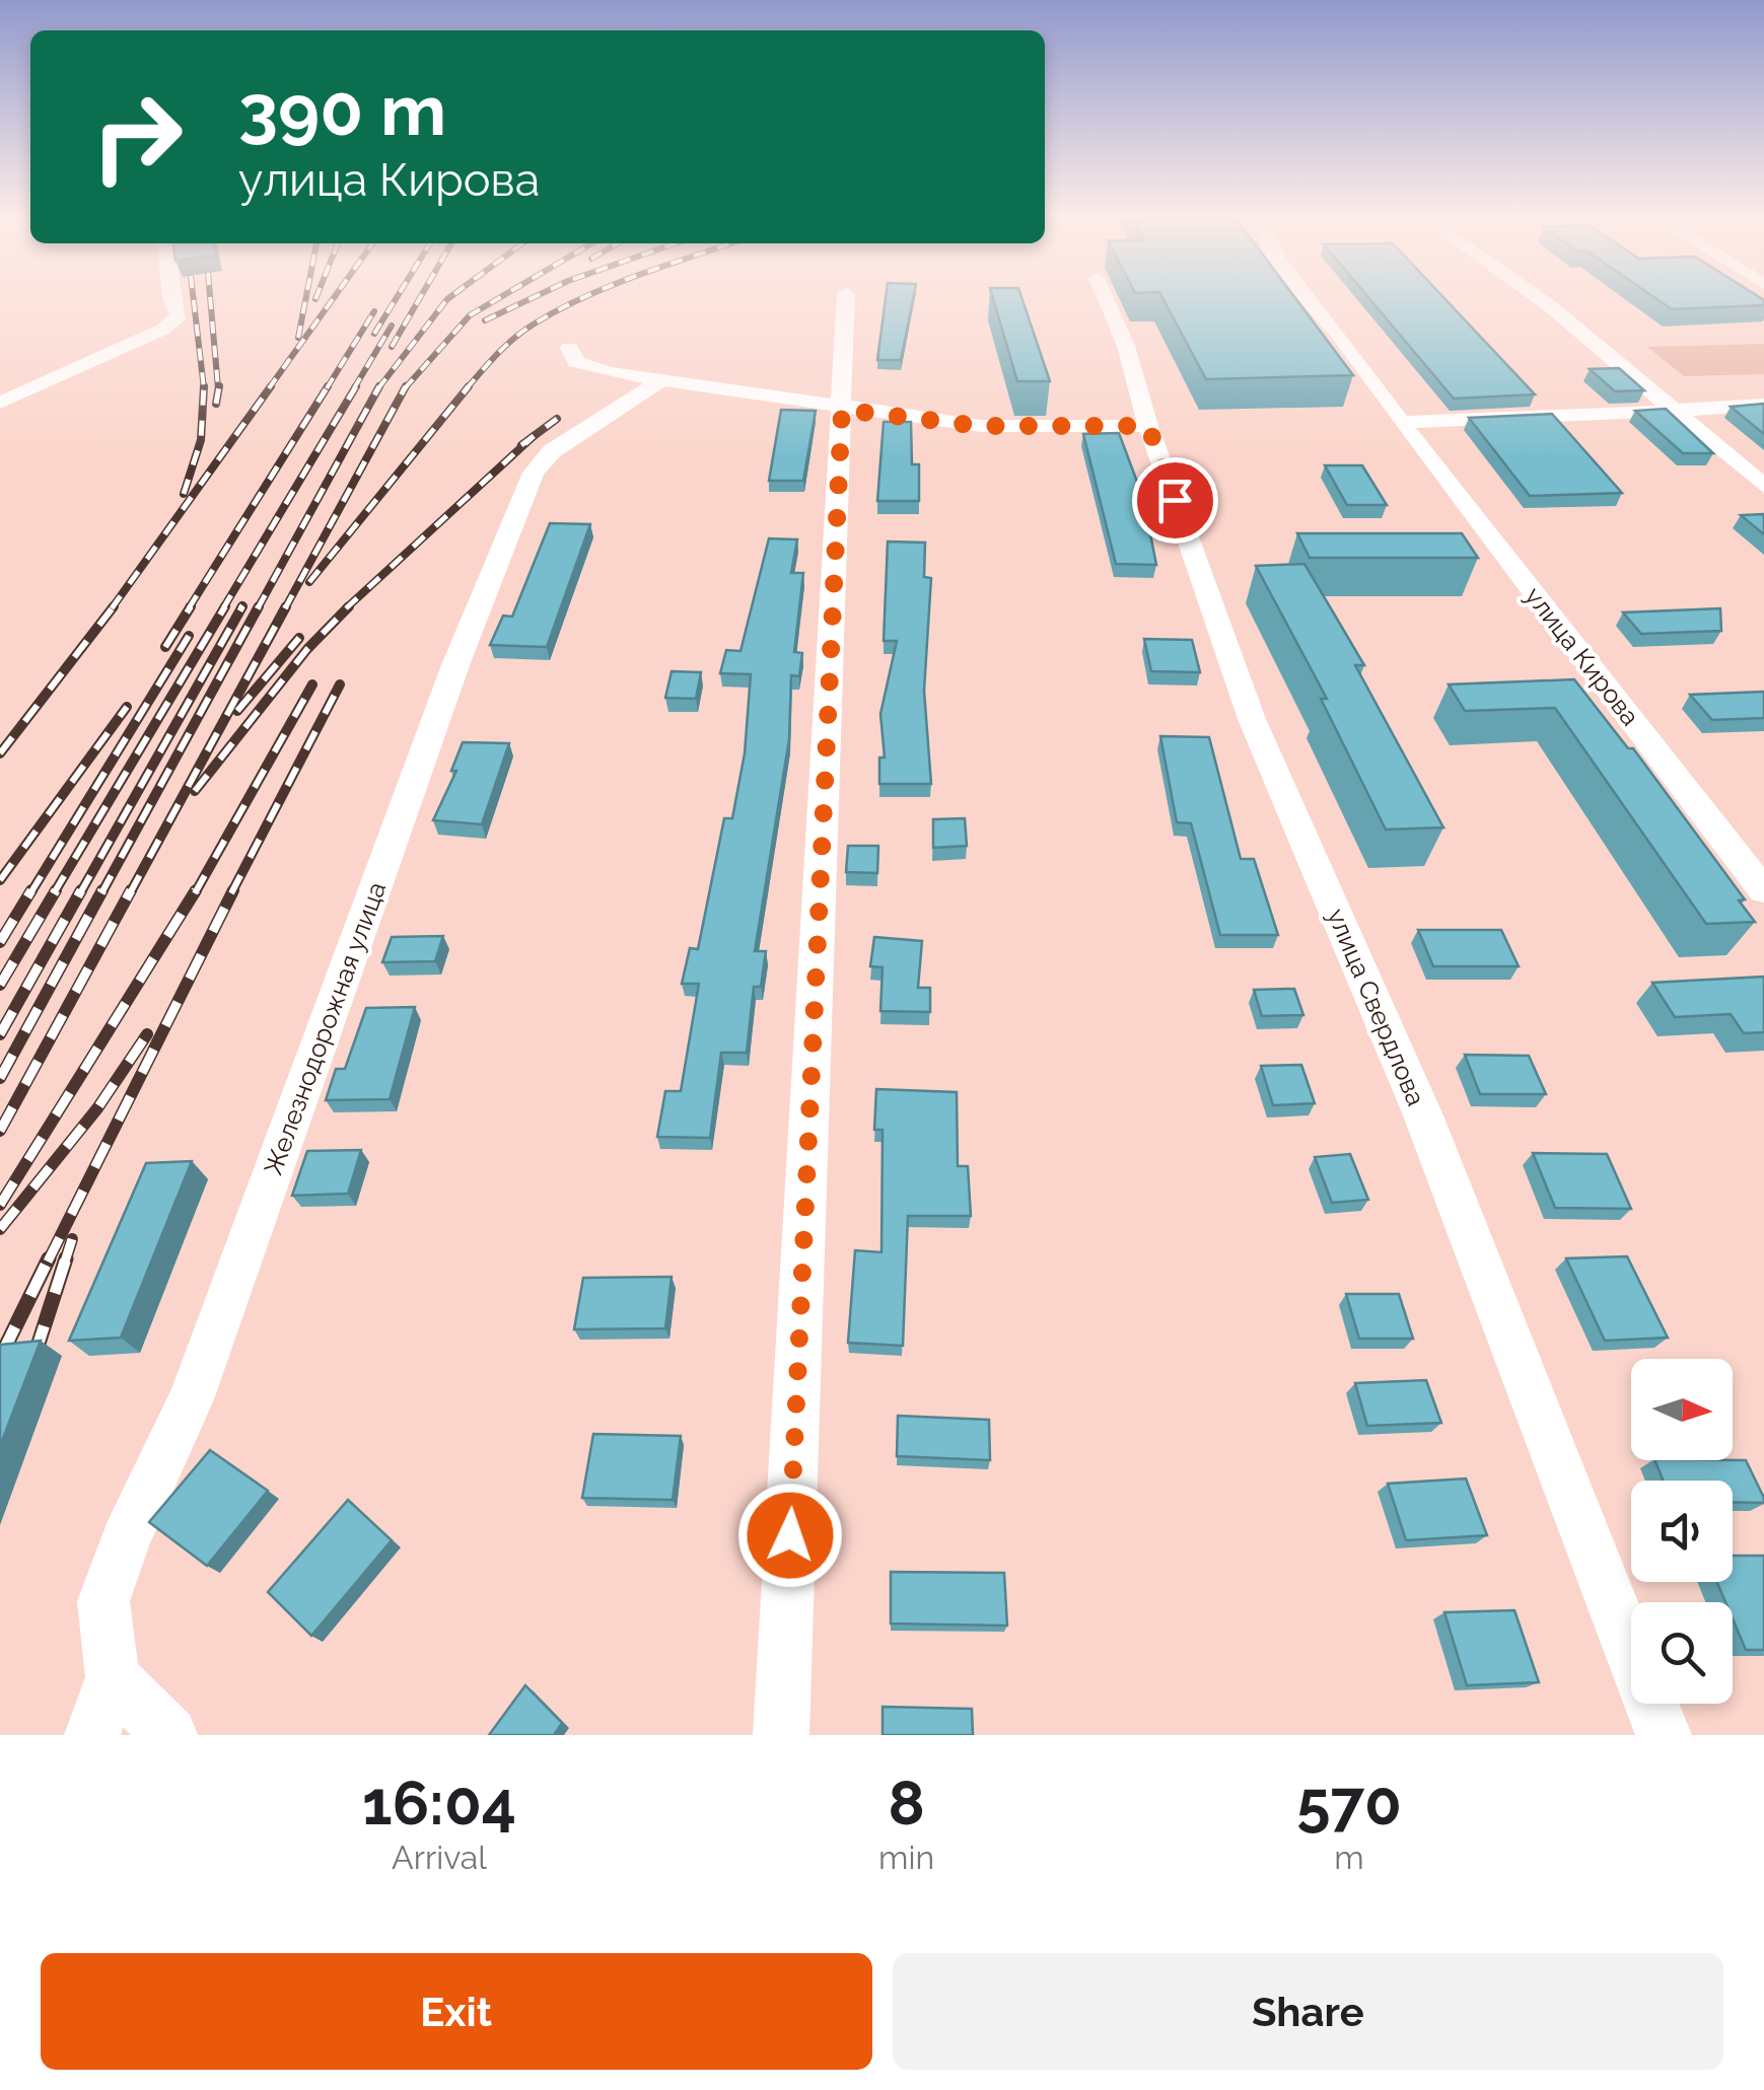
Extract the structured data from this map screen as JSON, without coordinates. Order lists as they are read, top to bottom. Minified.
{"streets":{"street":["улица Кирова","улица Свердлова","Железнодорожная улица"]},"north":"right","page":{"turn":["390 m","улица Кирова"],"eta":["16:04","Arrival","8","min","570","m"],"buttons":["Exit","Share"]}}
